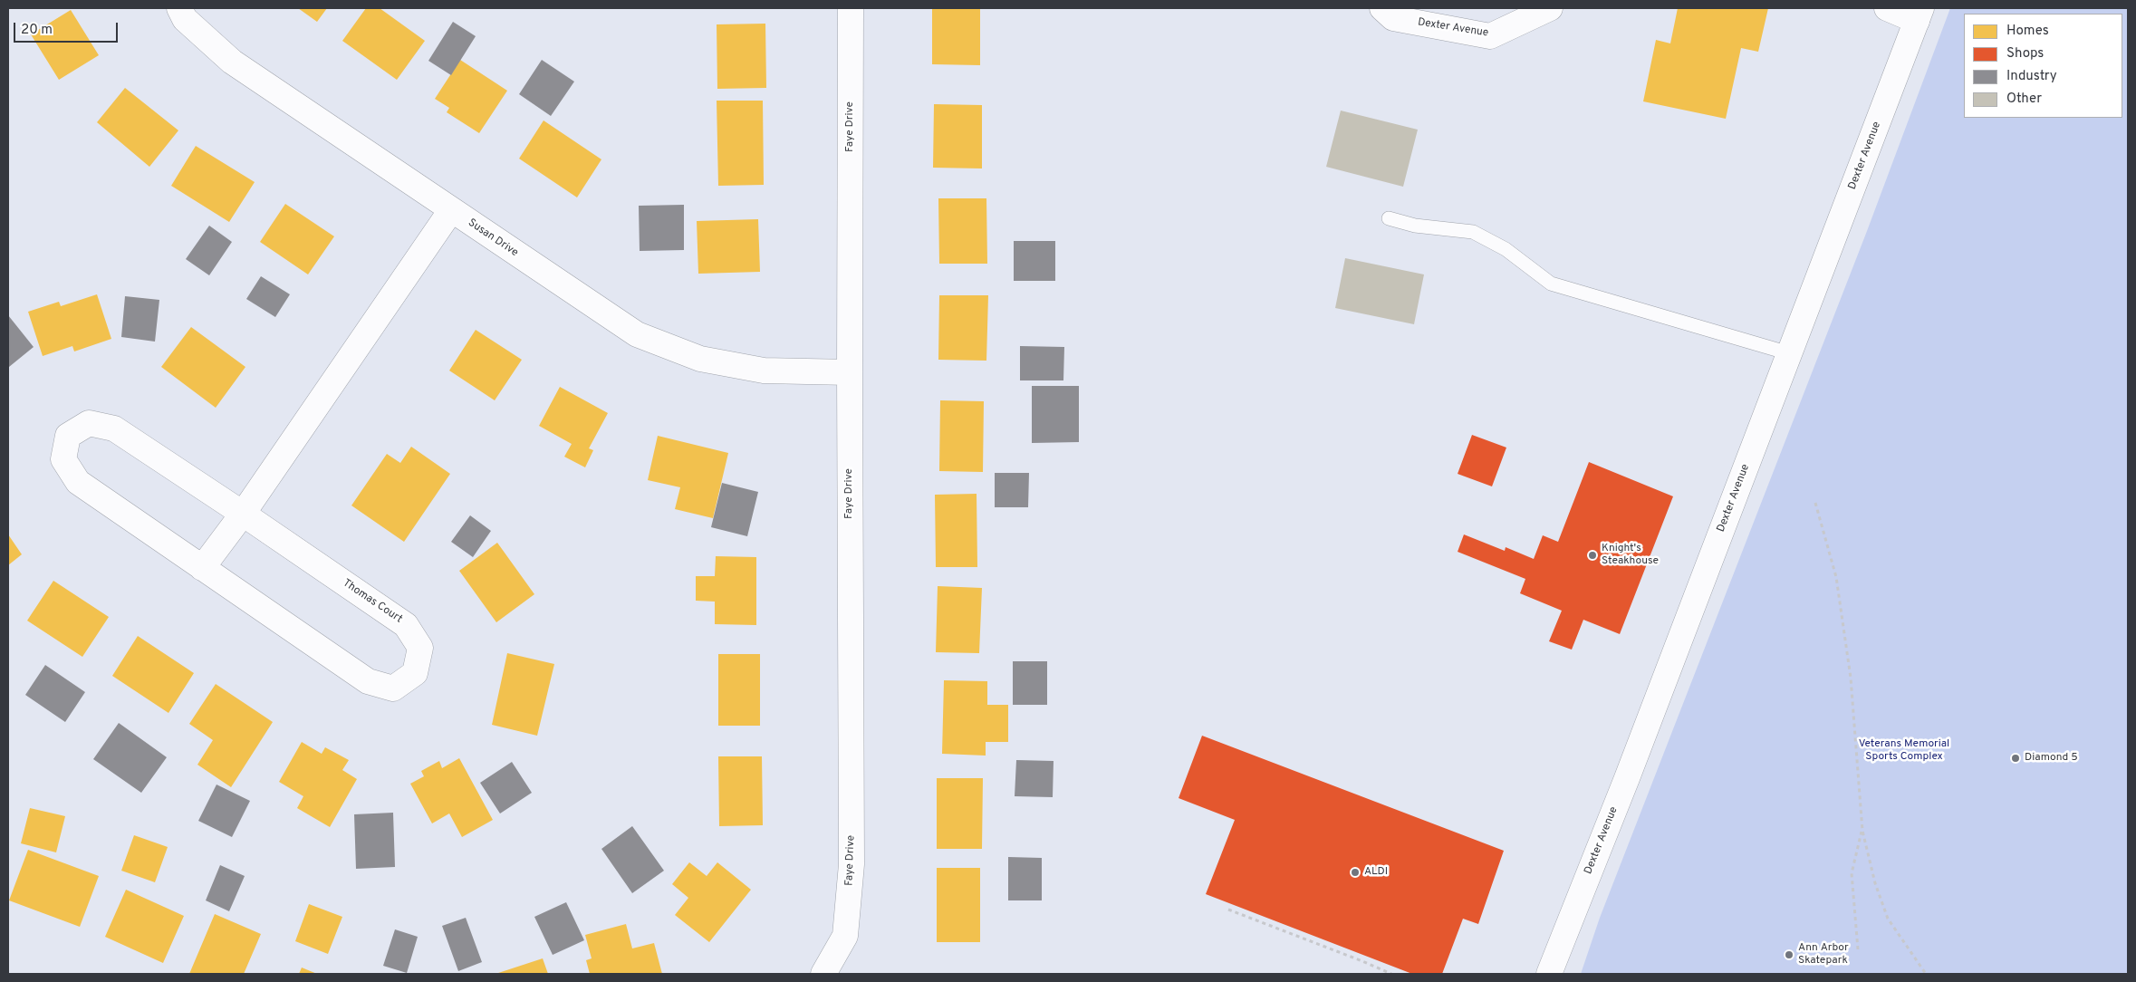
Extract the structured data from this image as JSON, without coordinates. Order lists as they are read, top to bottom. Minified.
{"streets":{"street":["Dexter Avenue","Faye Drive","Susan Drive","Thomas Court"]},"crossings":[["Faye Drive","Susan Drive"]],"parks":["Veterans Memorial Sports Complex"],"places":["Knight's Steakhouse","Diamond 5","ALDI","Ann Arbor Skatepark"],"legend":["Homes","Shops","Industry","Other"],"scale_bar":"20 m"}
